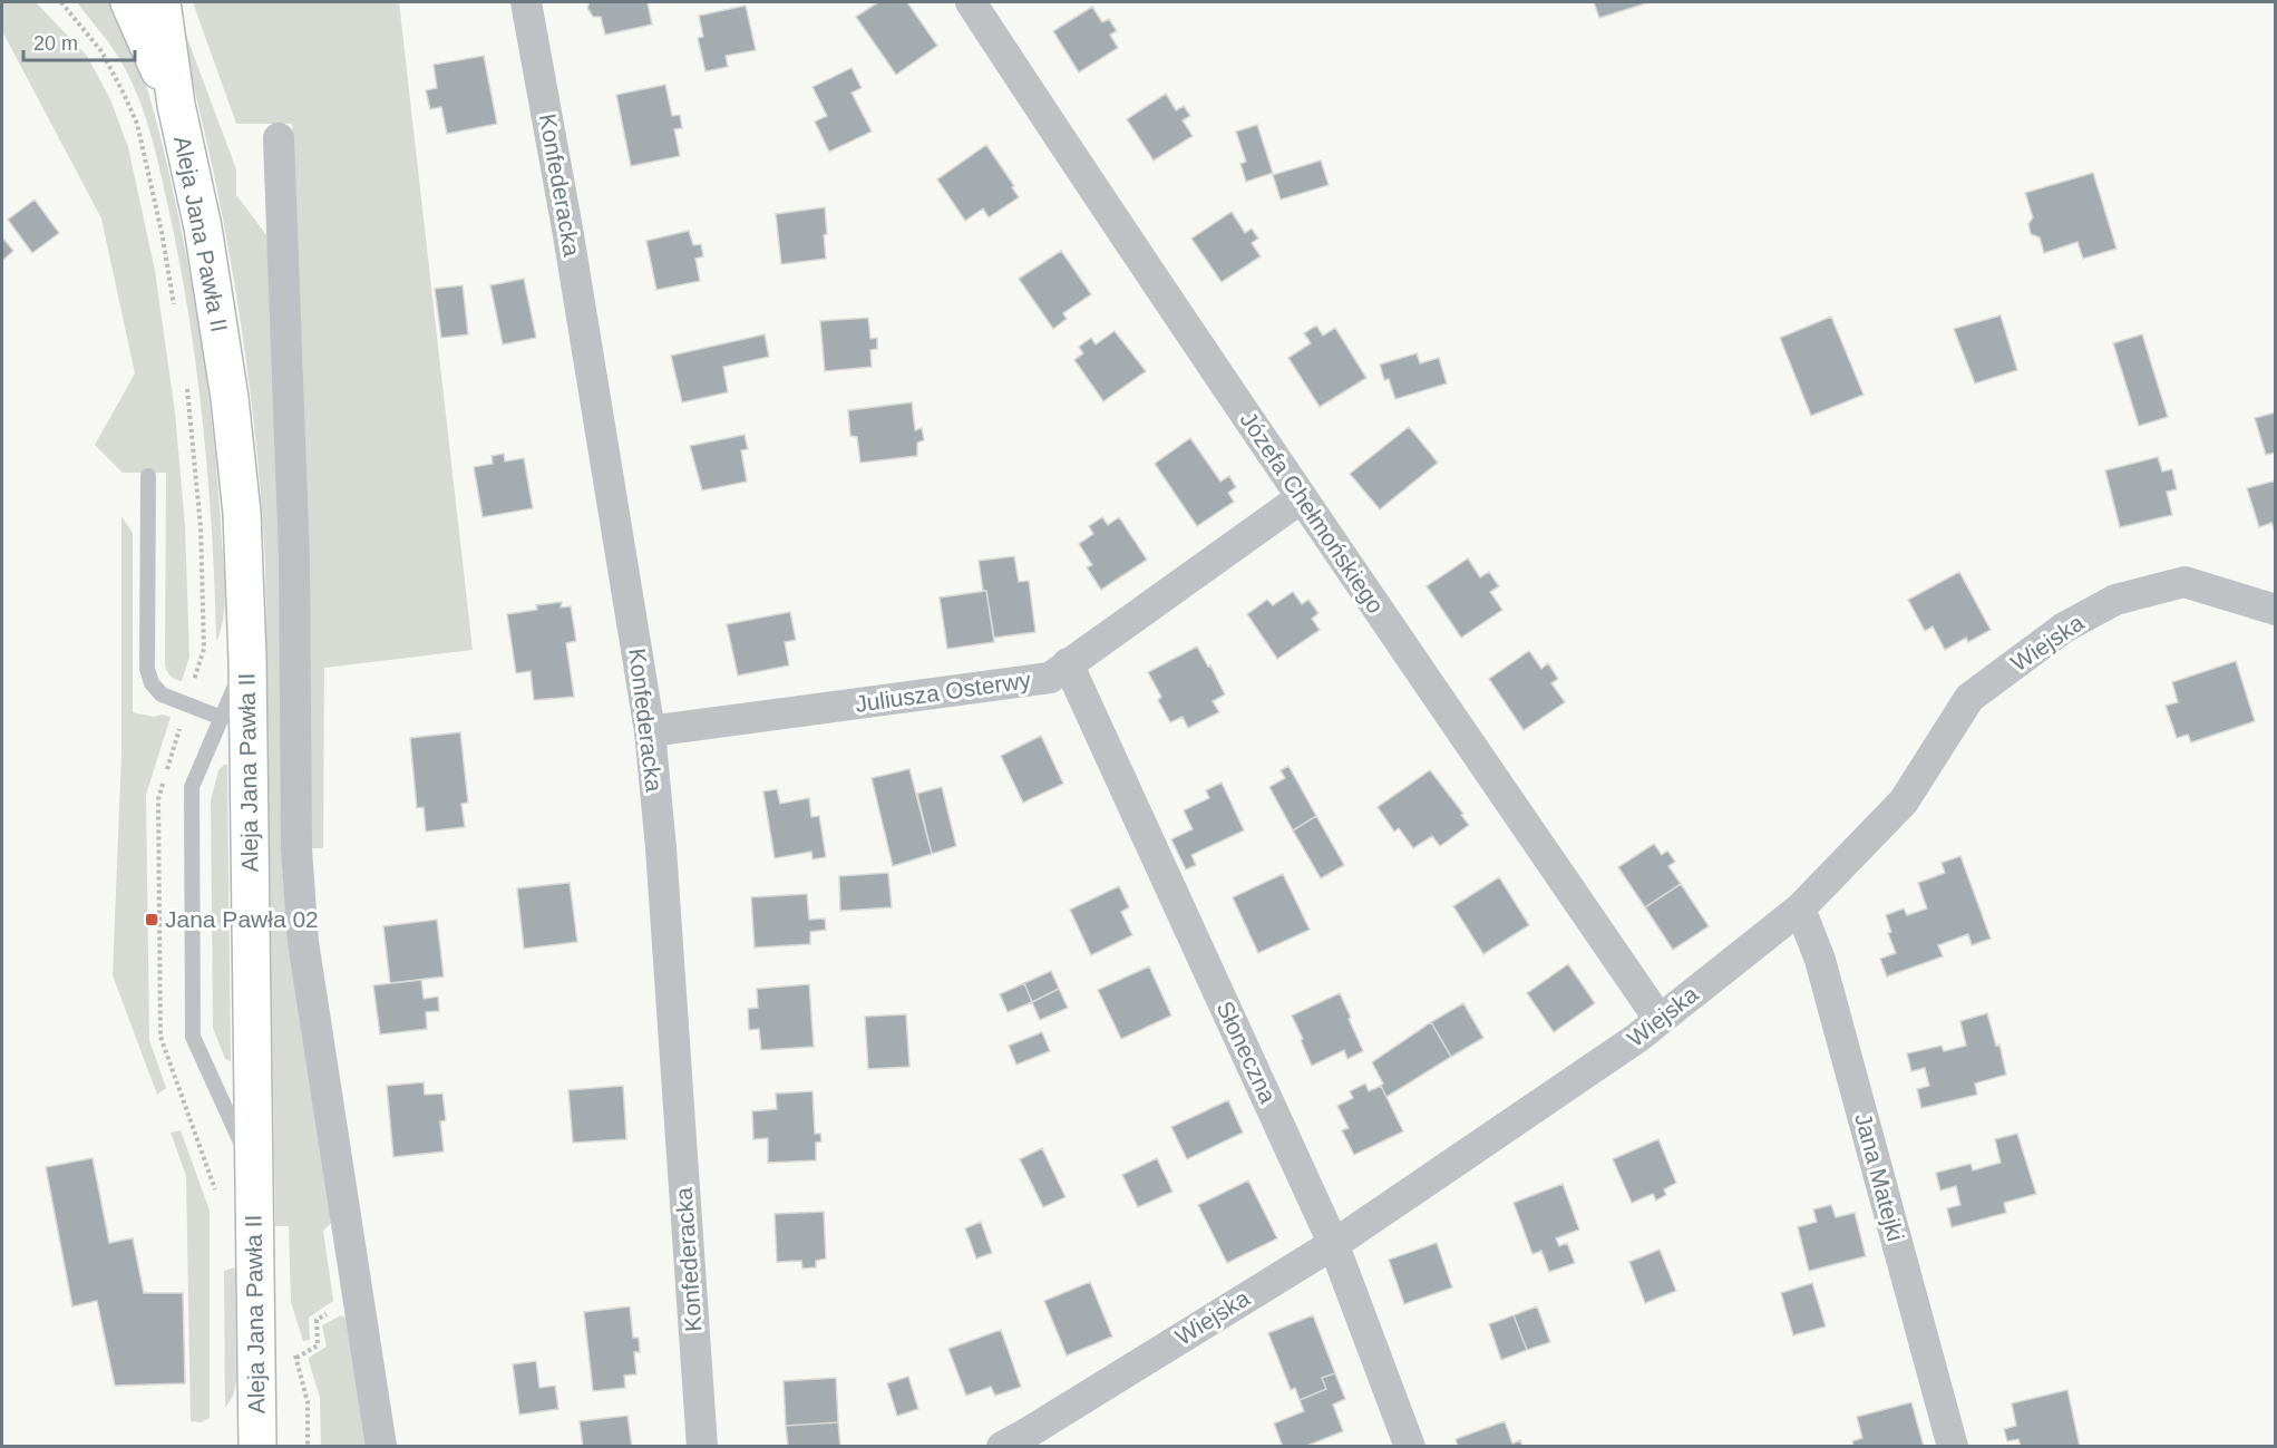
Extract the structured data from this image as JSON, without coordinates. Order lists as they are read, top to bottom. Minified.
{"streets":{"street":["Konfederacka","Aleja Jana Pawła II","Józefa Chełmońskiego","Wiejska","Juliusza Osterwy","Słoneczna","Jana Matejki"]},"crossings":[["Konfederacka","Juliusza Osterwy"],["Józefa Chełmońskiego","Wiejska"],["Józefa Chełmońskiego","Juliusza Osterwy"],["Wiejska","Słoneczna"],["Wiejska","Jana Matejki"],["Juliusza Osterwy","Słoneczna"]],"places":{"transit":["Jana Pawła 02"]},"scale_bar":"20 m"}
